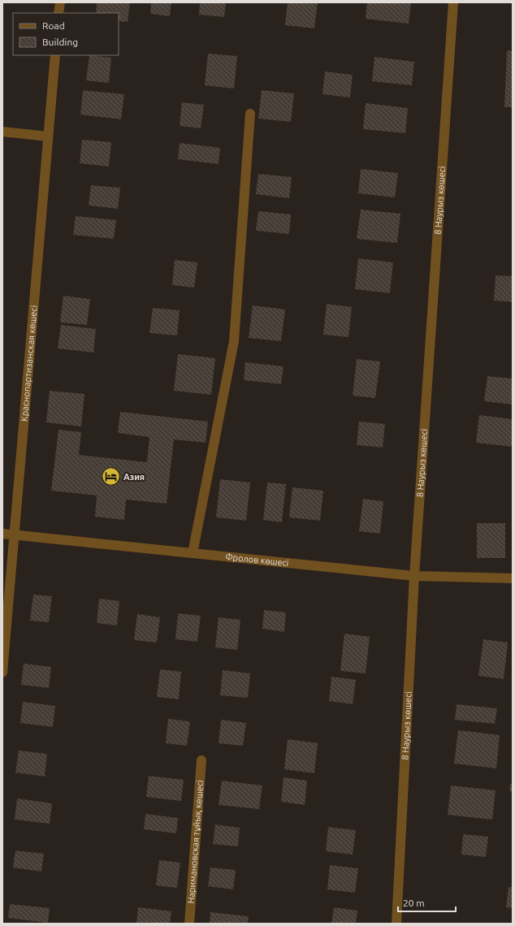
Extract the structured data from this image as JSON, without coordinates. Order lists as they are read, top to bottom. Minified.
{"streets":{"street":["8 Наурыз көшесі","Краснопартизанская көшесі","Фролов көшесі","Наримановская тұйық көшесі"]},"crossings":[["8 Наурыз көшесі","Фролов көшесі"],["Краснопартизанская көшесі","Фролов көшесі"]],"places":{"hotel":["Азия"]},"legend":["Road","Building"],"scale_bar":"20 m"}
